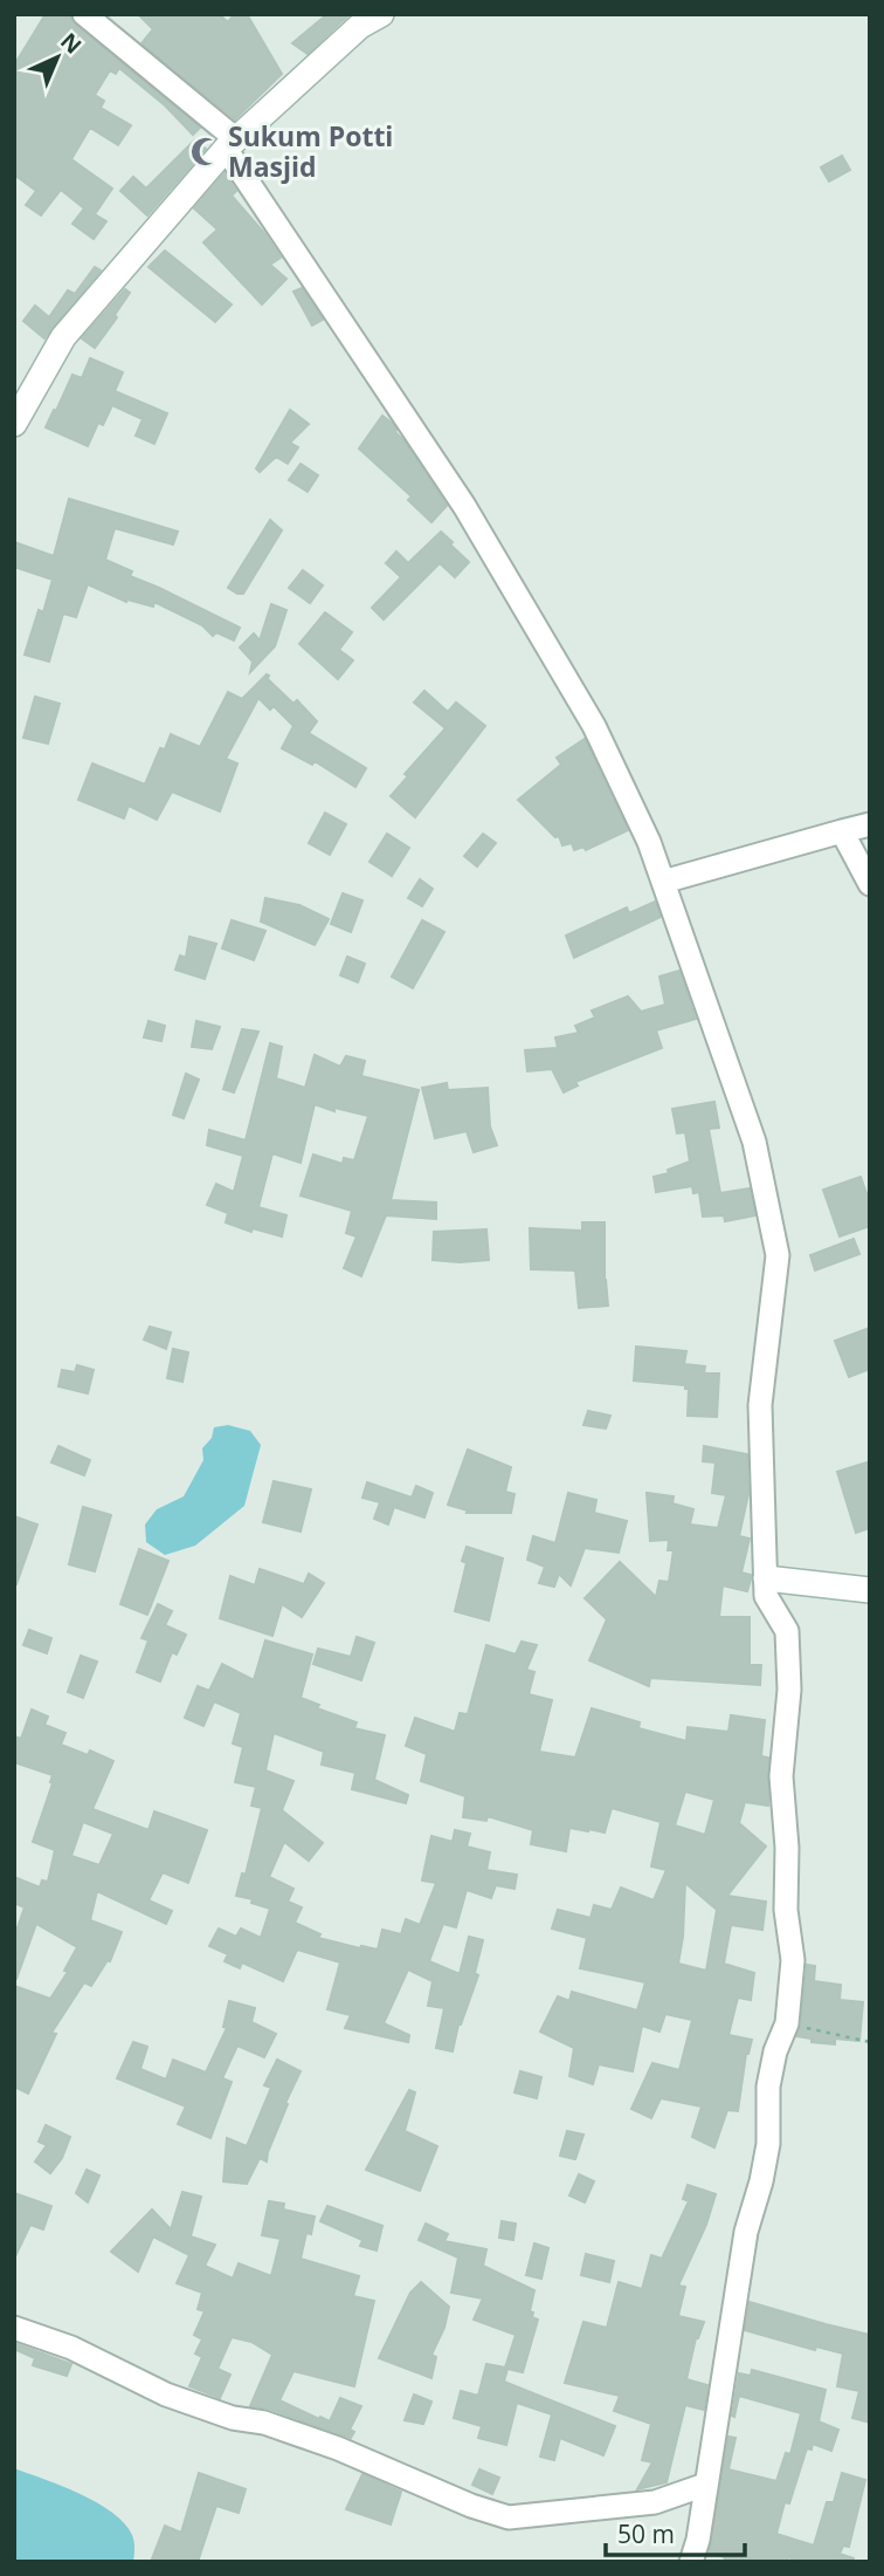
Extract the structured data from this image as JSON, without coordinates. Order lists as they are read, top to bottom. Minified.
{"places":{"mosque":["Sukum Potti Masjid"]},"scale_bar":"50 m","north":"top right"}
